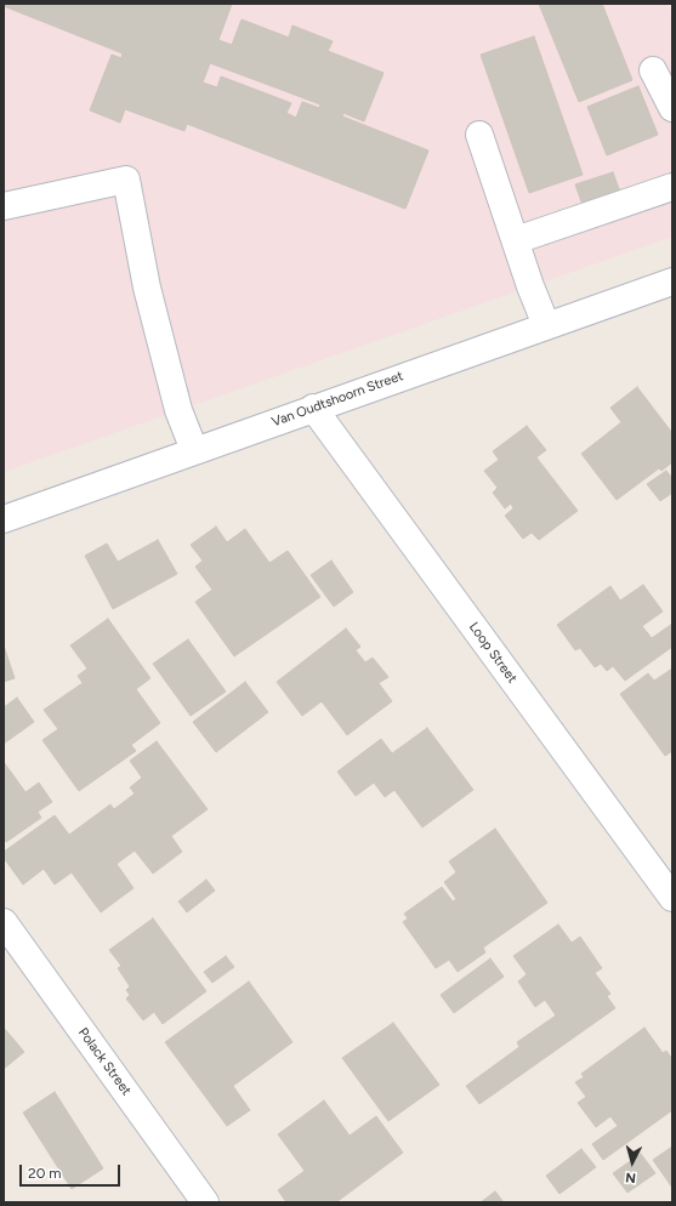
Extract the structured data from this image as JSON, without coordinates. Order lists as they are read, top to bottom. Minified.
{"streets":{"street":["Van Oudtshoorn Street","Loop Street","Polack Street"]},"crossings":[["Van Oudtshoorn Street","Loop Street"]],"scale_bar":"20 m","north":"bottom"}
